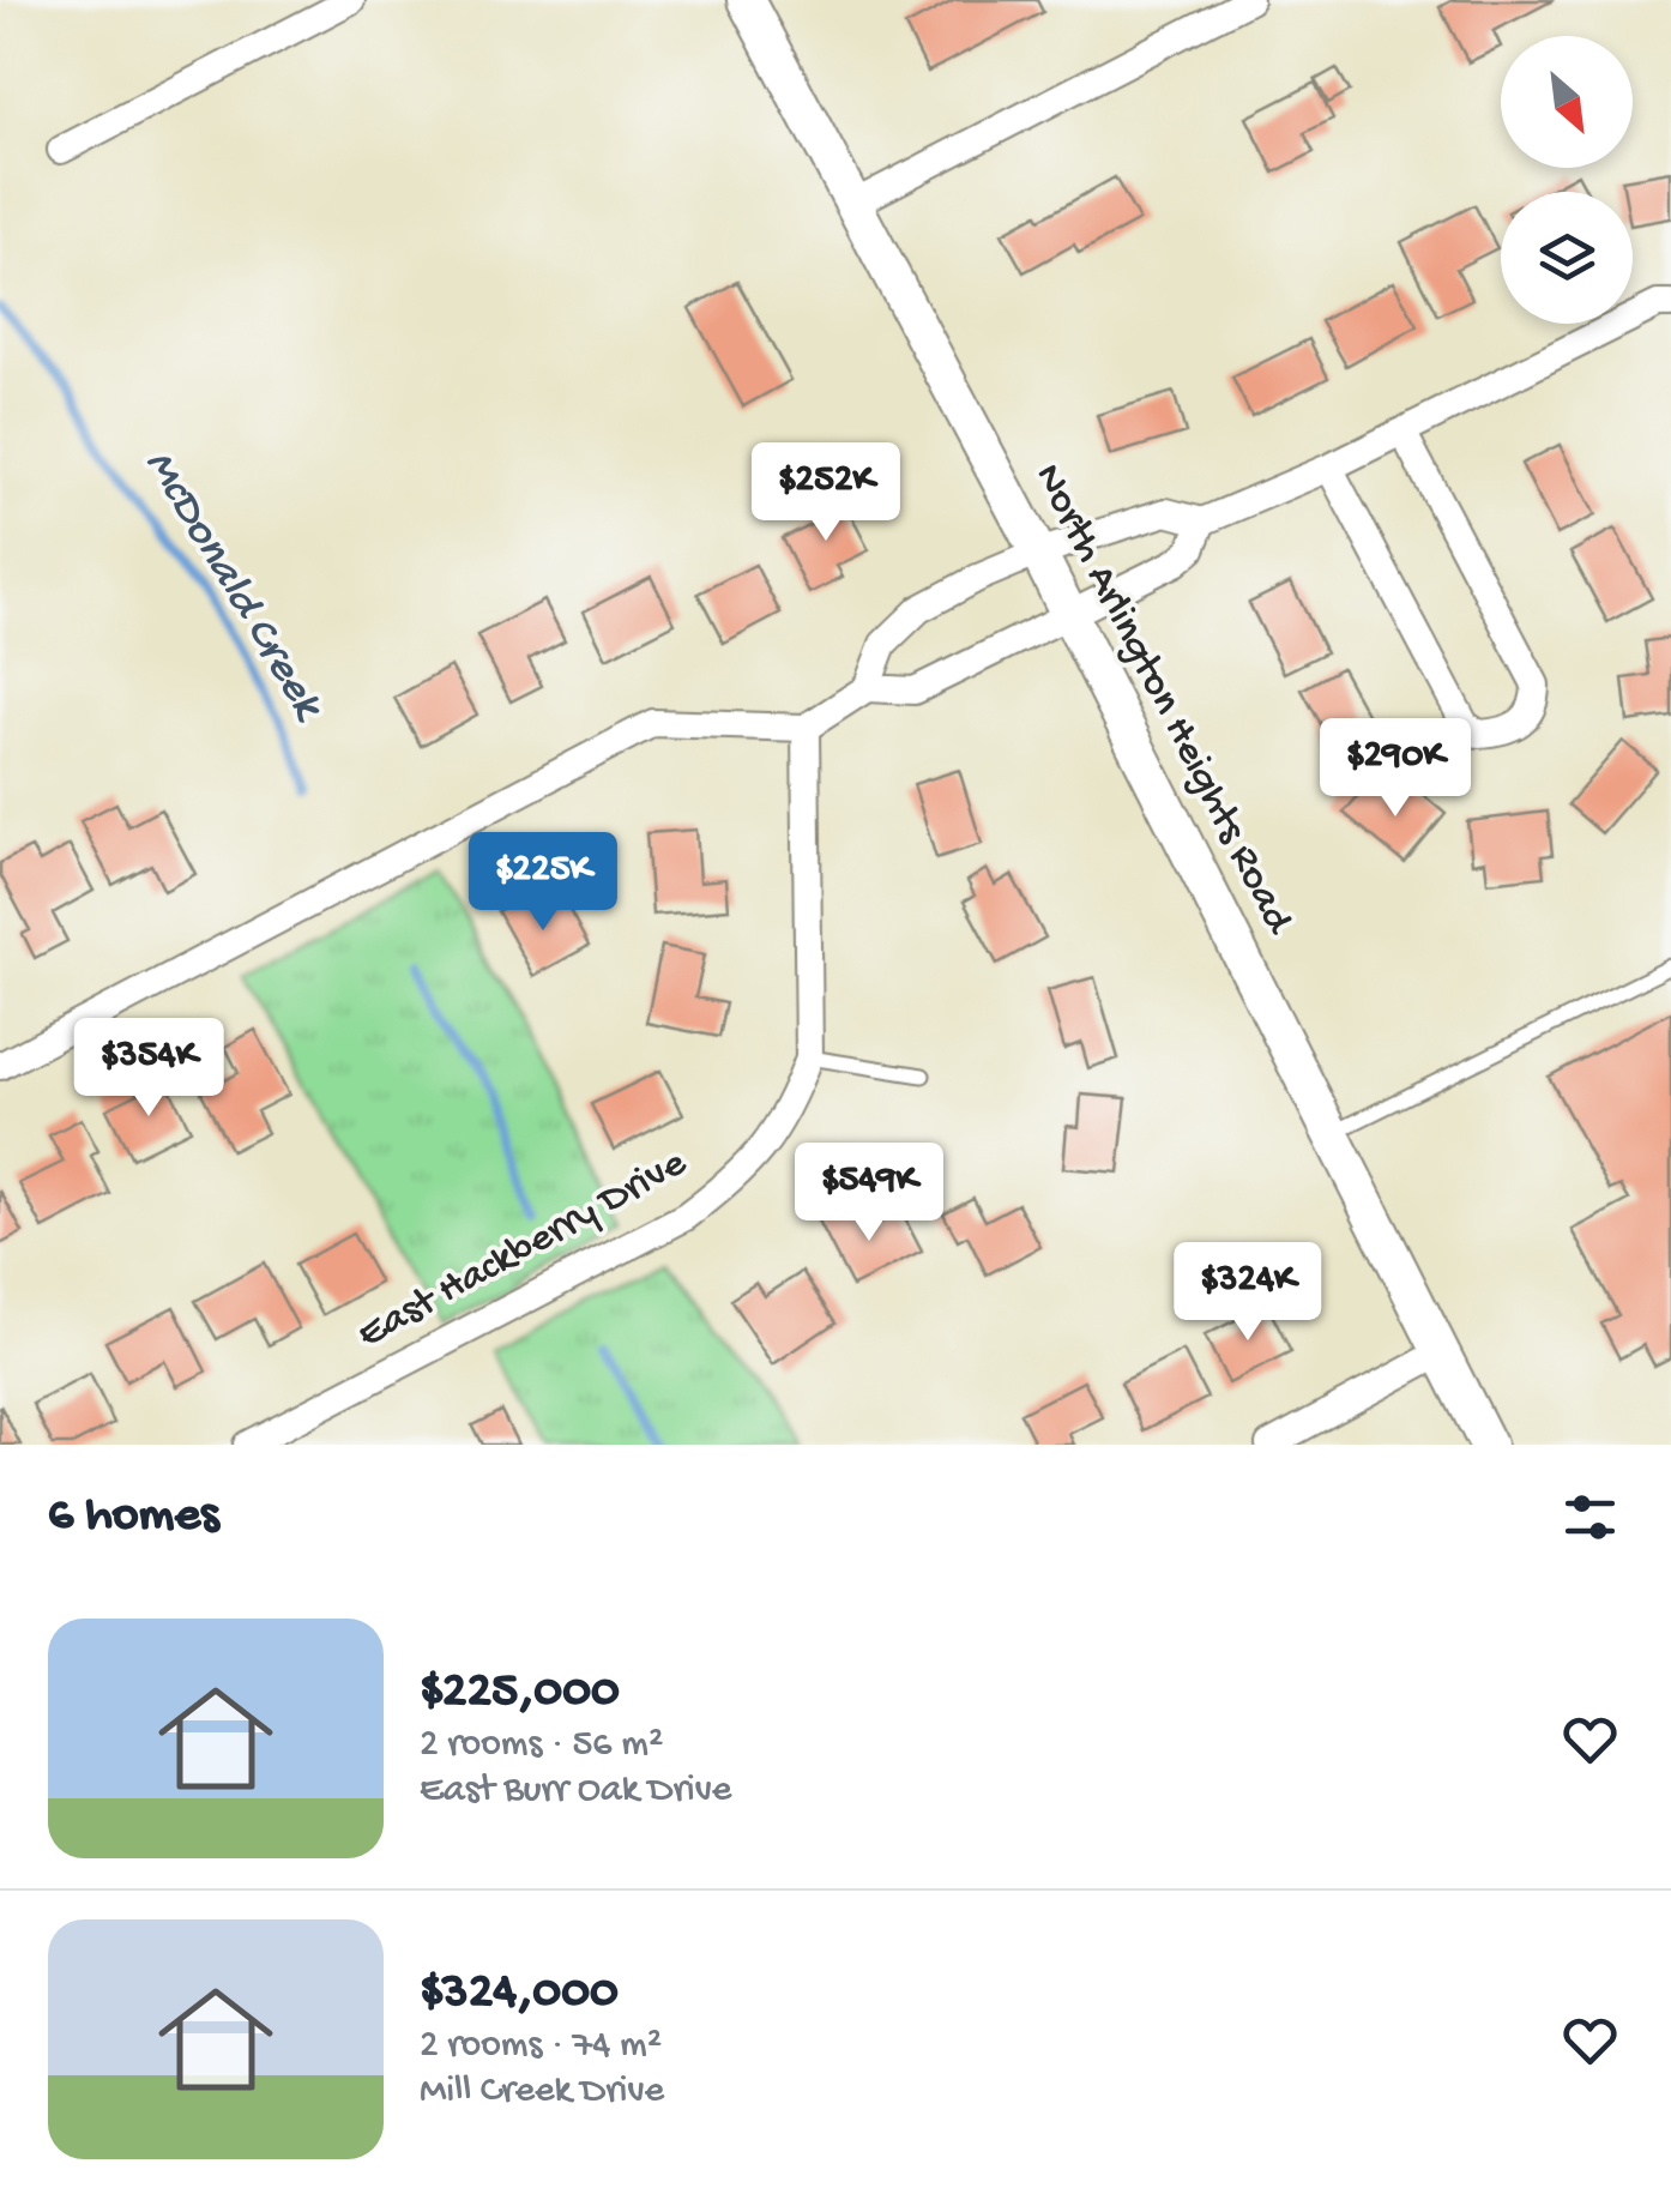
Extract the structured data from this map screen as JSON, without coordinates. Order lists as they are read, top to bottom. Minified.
{"streets":{"main road":["North Arlington Heights Road"],"street":["East Hackberry Drive"]},"water":["McDonald Creek"],"north":"bottom right","page":{"price":["$252K","$290K","$225K","$354K","$549K","$324K"],"heading":"6 homes","list":[{"name":"$225,000","note":"2 rooms · 56 m² · East Burr Oak Drive"},{"name":"$324,000","note":"2 rooms · 74 m² · Mill Creek Drive"}]}}
